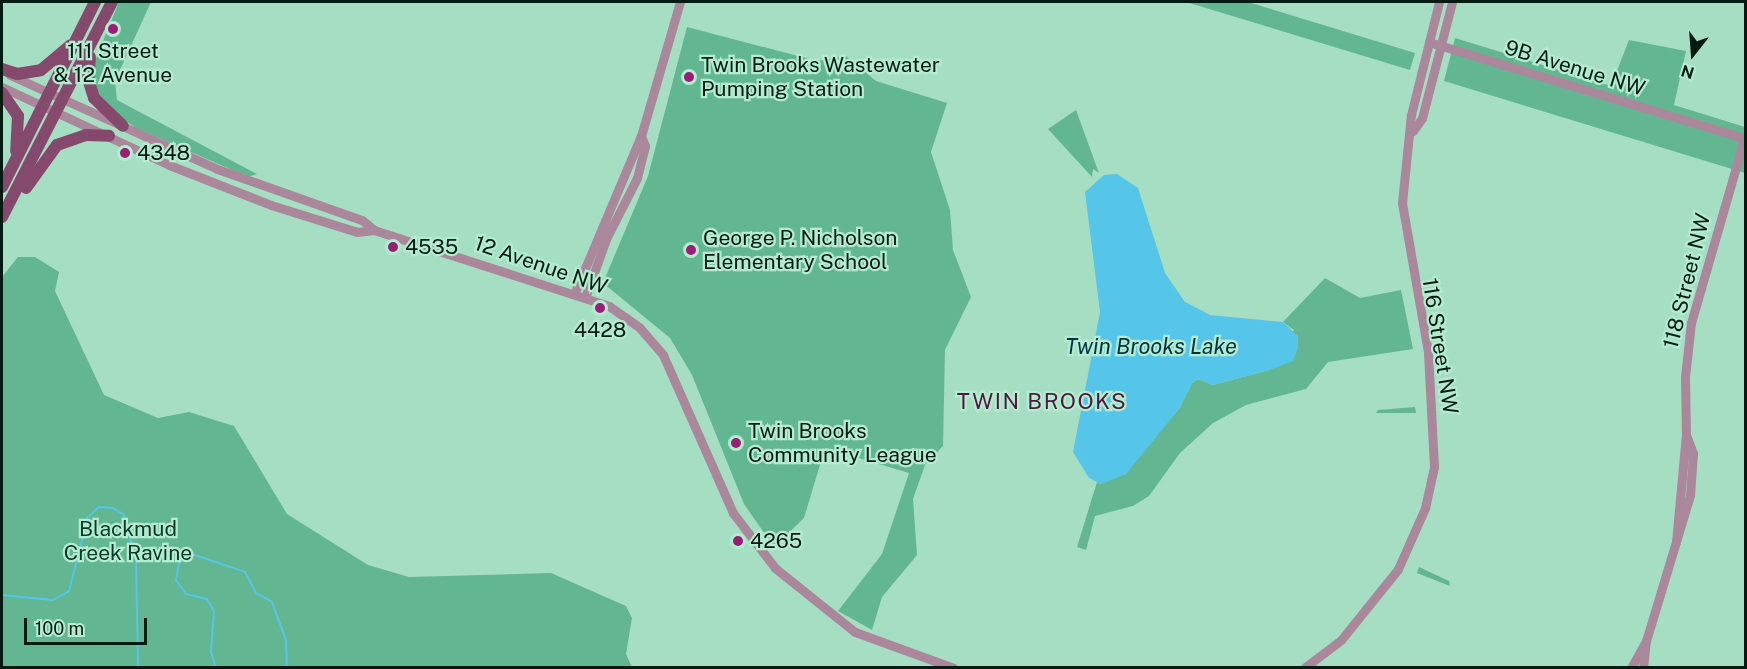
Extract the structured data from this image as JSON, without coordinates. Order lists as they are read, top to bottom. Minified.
{"streets":{"street":["9B Avenue NW","12 Avenue NW","118 Street NW","116 Street NW"]},"crossings":[["9B Avenue NW","118 Street NW"],["9B Avenue NW","116 Street NW"]],"districts":["TWIN BROOKS"],"water":["Twin Brooks Lake"],"parks":["Blackmud Creek Ravine"],"places":["111 Street & 12 Avenue","Twin Brooks Wastewater Pumping Station","4348","4535","George P. Nicholson Elementary School","4428","Twin Brooks Community League","4265"],"scale_bar":"100 m","north":"bottom"}
